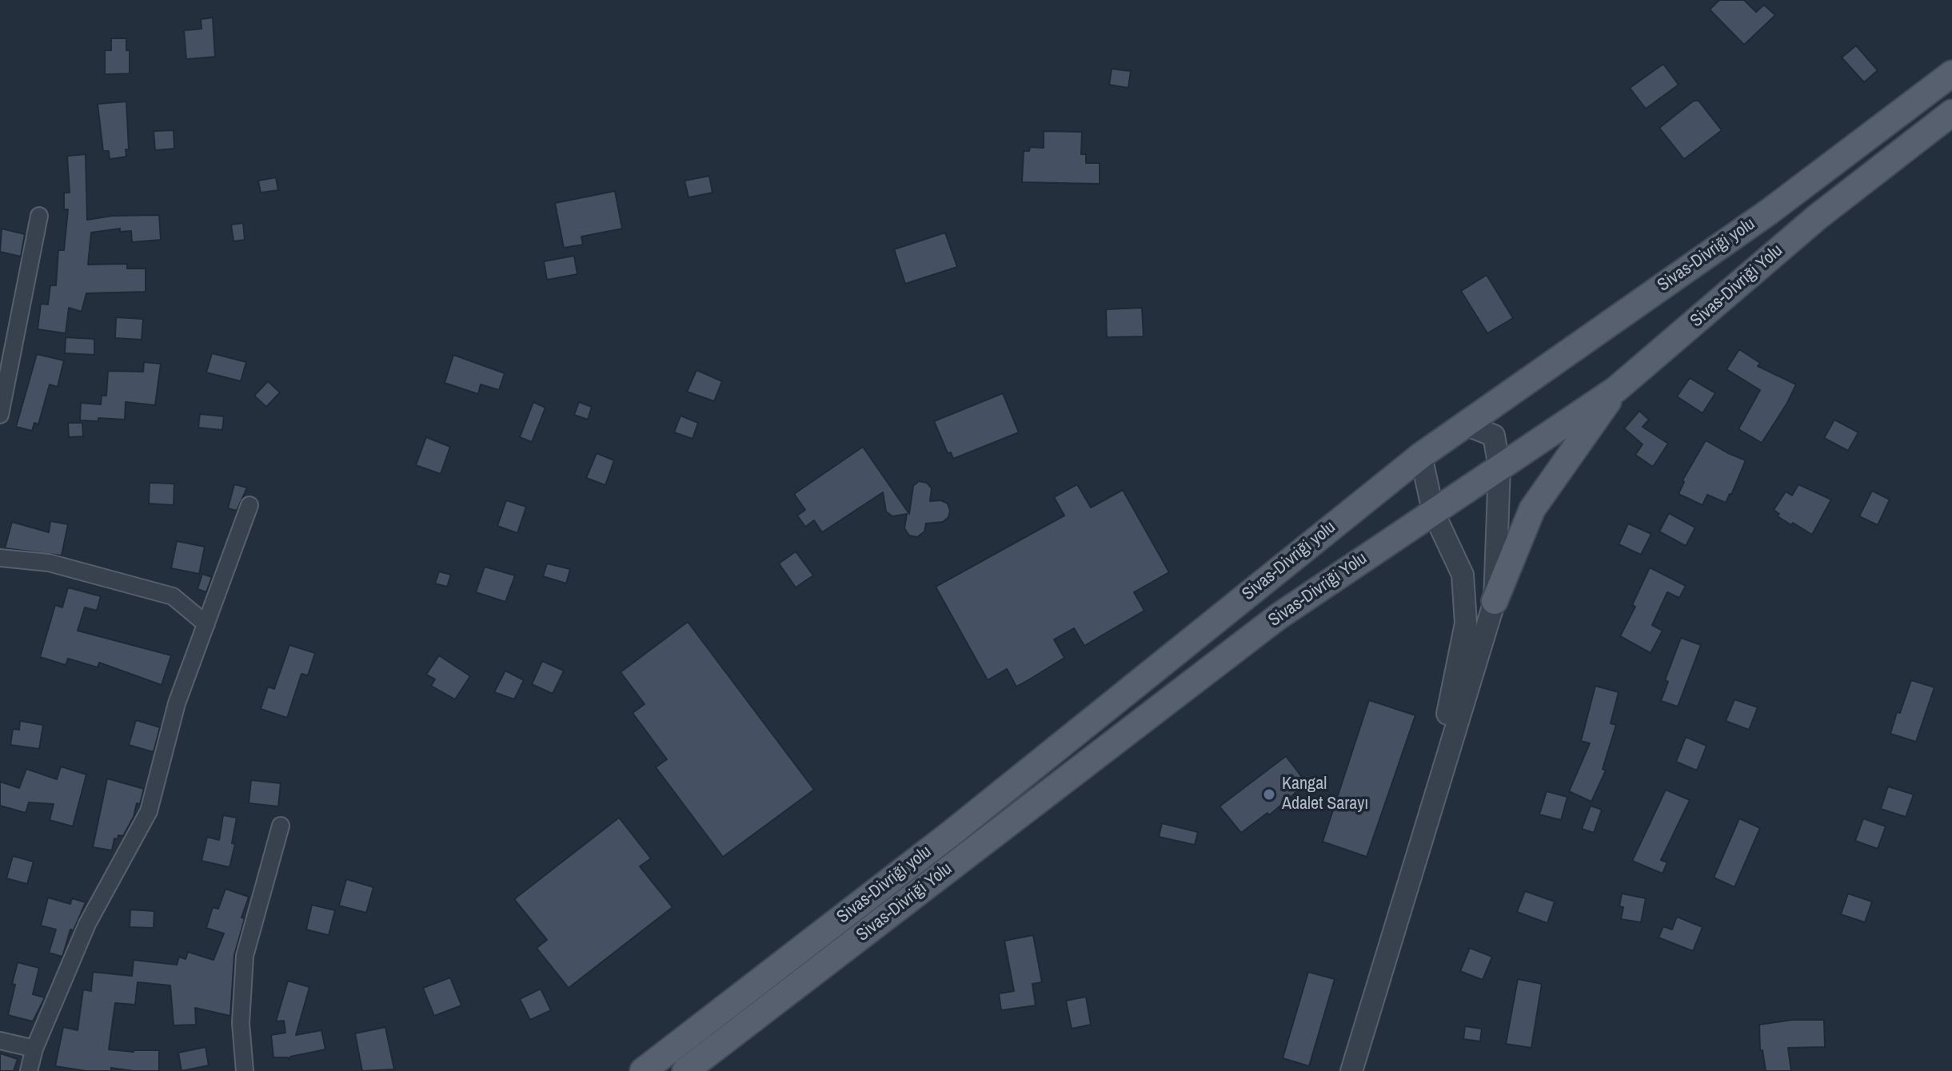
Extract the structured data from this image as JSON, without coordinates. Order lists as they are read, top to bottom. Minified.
{"streets":{"main road":["Sivas-Divriği yolu","Sivas-Divriği Yolu"]},"places":["Kangal Adalet Sarayı"]}
